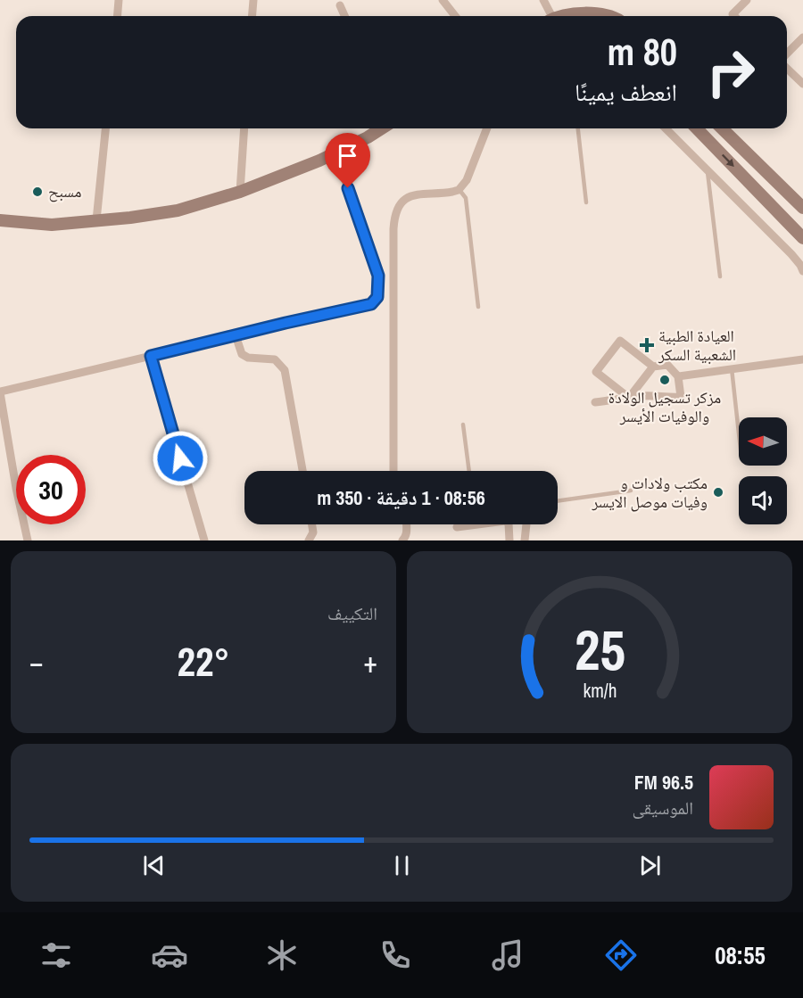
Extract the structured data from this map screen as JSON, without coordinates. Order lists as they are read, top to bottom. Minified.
{"places":{"other":["مسبح","مزكر تسجيل الولادة والوفيات الأيسر","مكتب ولادات و وفيات موصل الايسر"],"health":["العيادة الطبية الشعبية السكر"]},"north":"left","page":{"turn":["80 m","انعطف يمينًا"],"limit":"30","trip":"08:56 · 1 دقيقة · 350 m","tile":"التكييف","heat":["−","22°","+"],"song":["96.5 FM","الموسيقى"],"tabs":"08:55","gauge":["25","km/h"]}}
